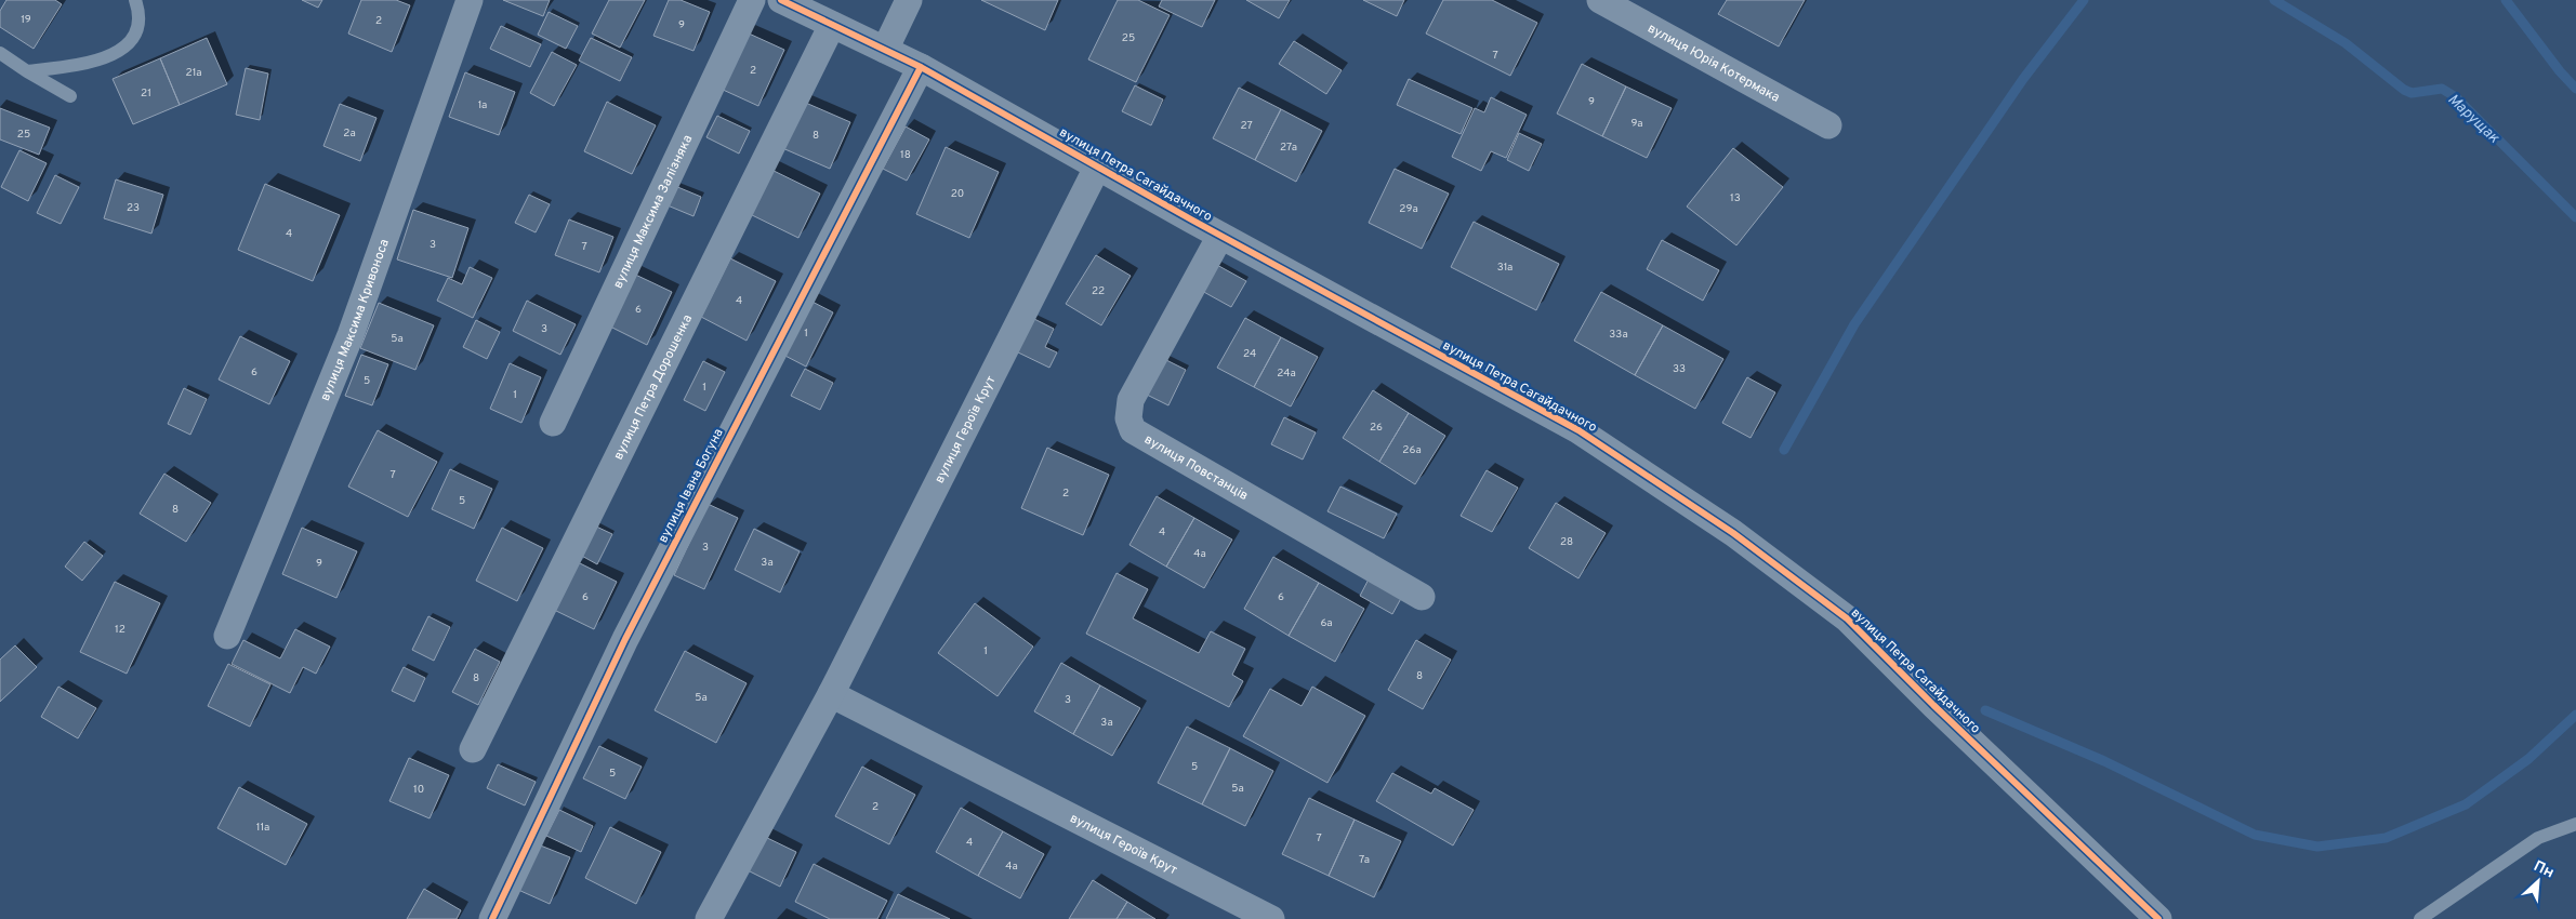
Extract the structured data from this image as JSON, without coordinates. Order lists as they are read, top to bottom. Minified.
{"streets":{"street":["вулиця Юрія Котермака","вулиця Петра Сагайдачного","вулиця Максима Залізняка","вулиця Максима Кривоноса","вулиця Петра Дорошенка","вулиця Героїв Крут","вулиця Повстанців","вулиця Івана Богуна"]},"crossings":[["вулиця Петра Сагайдачного","вулиця Петра Дорошенка"],["вулиця Петра Сагайдачного","вулиця Героїв Крут"],["вулиця Петра Сагайдачного","вулиця Повстанців"],["вулиця Петра Сагайдачного","вулиця Івана Богуна"]],"water":["Марущак"],"house_numbers":["19","2","9","25","7","2","21а","21","9","1а","9а","27","2а","25","8","27а","18","20","13","23","29а","4","3","7","31а","22","4","6","3","1","33а","5а","24","33","6","24а","5","1","1","26","26а","7","2","5","8","4","28","3","4а","3а","9","6","6","6а","12","1","8","8","5а","3","3а","5","5","5а","10","2","11а","7","4","7а","4а"],"north":"top right"}
